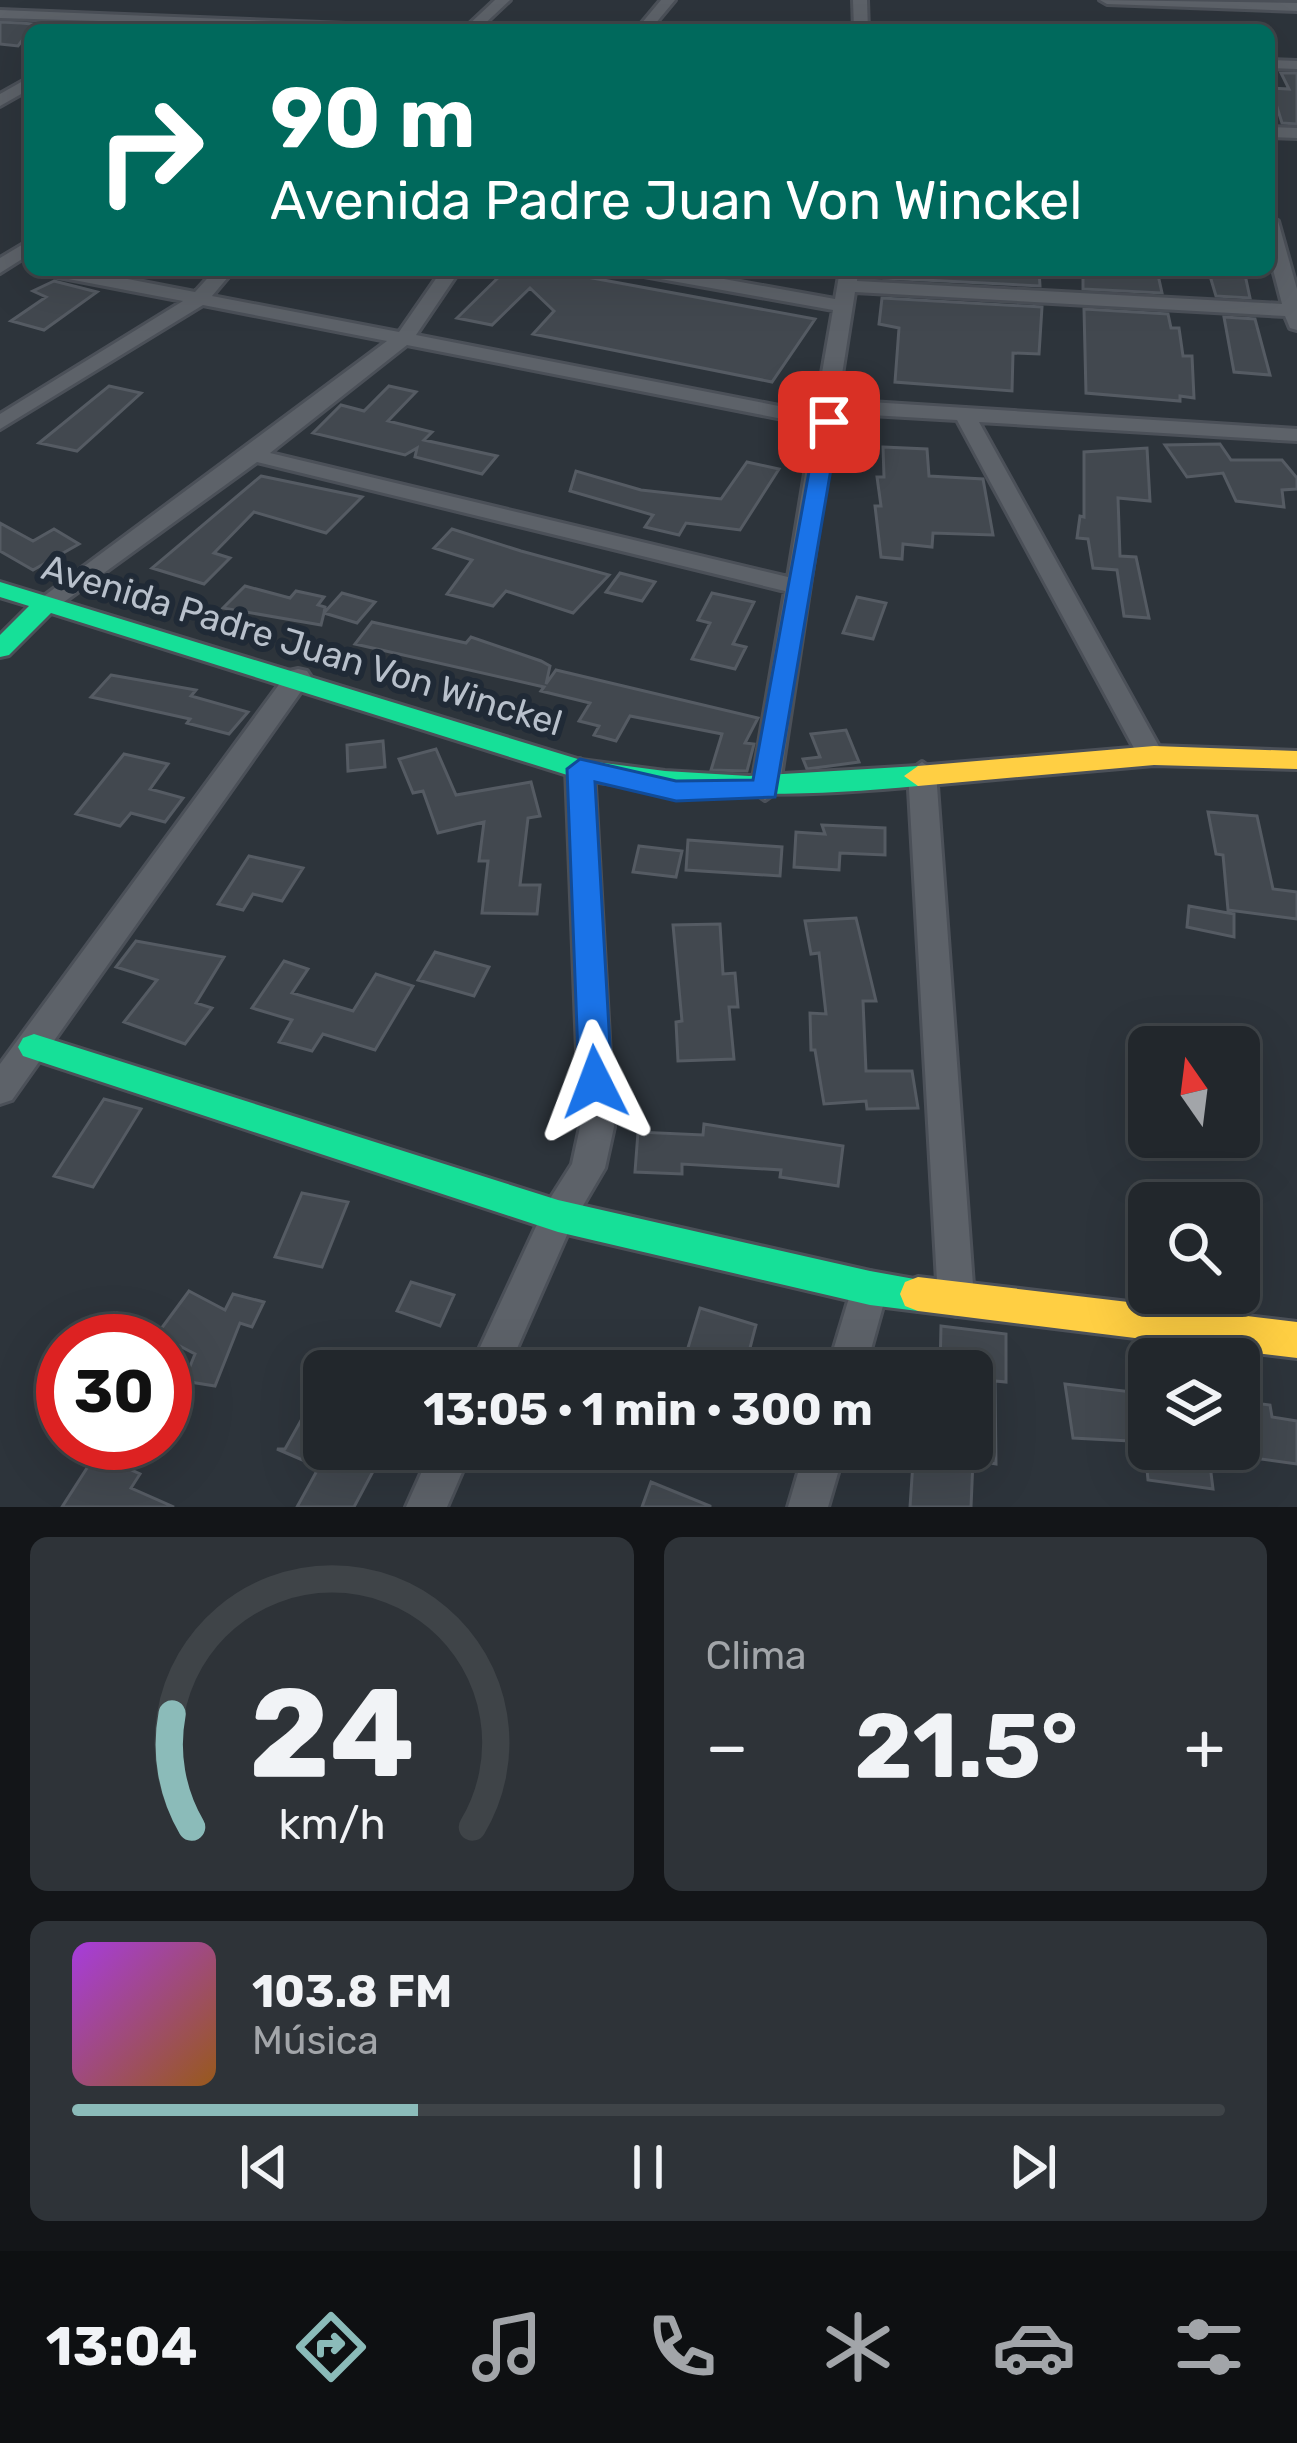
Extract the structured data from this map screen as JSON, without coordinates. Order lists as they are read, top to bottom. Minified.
{"streets":{"main road":["Avenida Padre Juan Von Winckel"]},"north":"top","page":{"turn":["90 m","Avenida Padre Juan Von Winckel"],"limit":"30","trip":"13:05 · 1 min · 300 m","tile":"Clima","heat":["−","21.5°","+"],"song":["103.8 FM","Música"],"tabs":"13:04","gauge":["24","km/h"]}}
